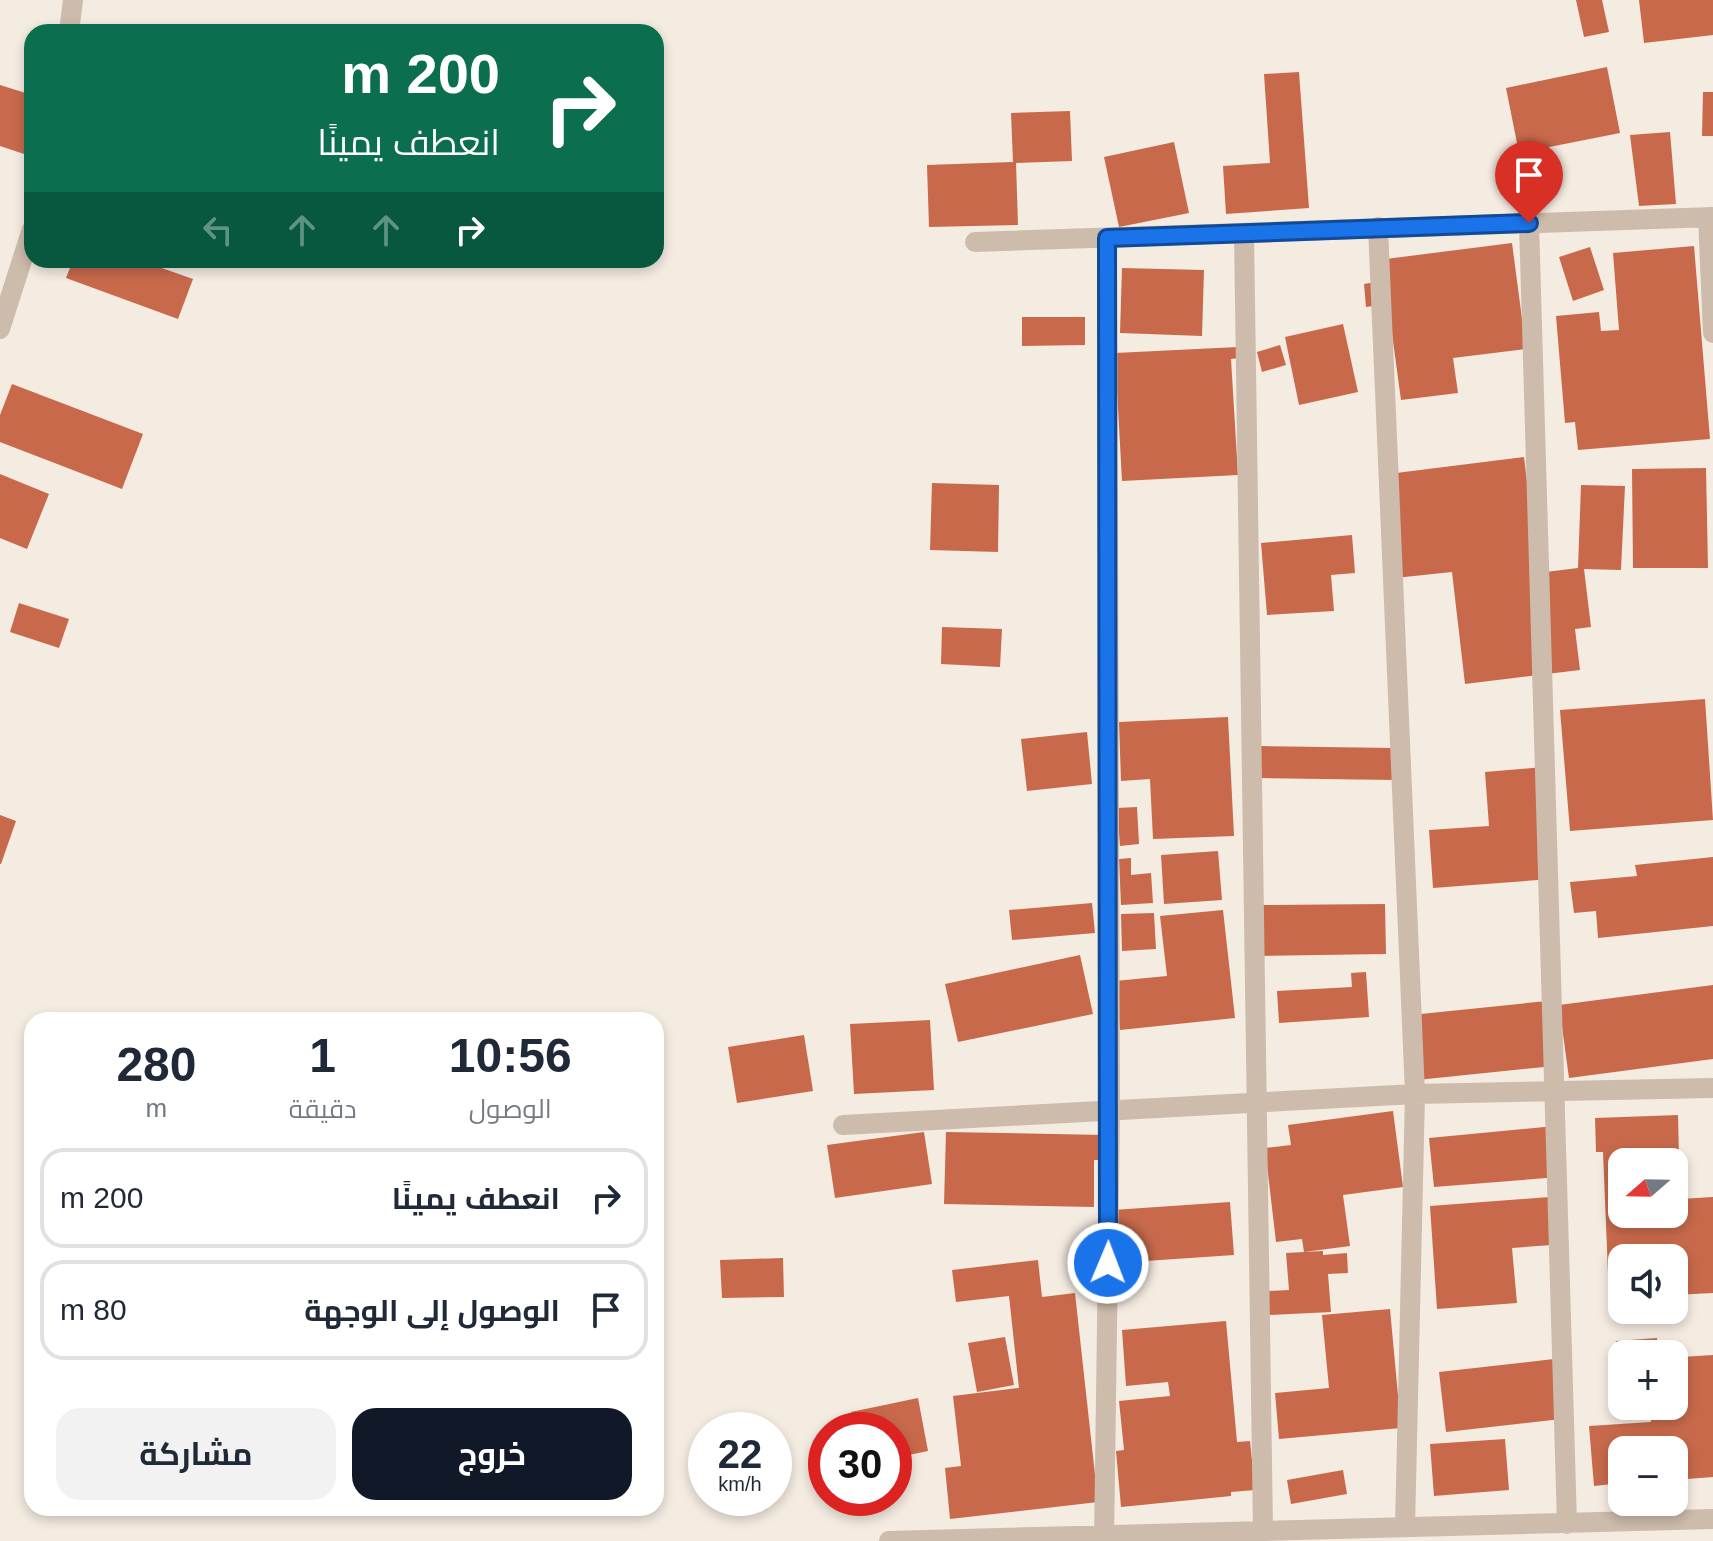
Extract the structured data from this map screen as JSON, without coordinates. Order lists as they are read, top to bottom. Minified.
{"north":"left","page":{"turn":["200 m","انعطف يمينًا"],"eta":["10:56","الوصول","1","دقيقة","280","m"],"map_buttons":["+","−"],"list":[{"name":"انعطف يمينًا","value":"200 m"},{"name":"الوصول إلى الوجهة","value":"80 m"}],"buttons":["خروج","مشاركة"],"speed":"22 km/h","limit":"30"}}
